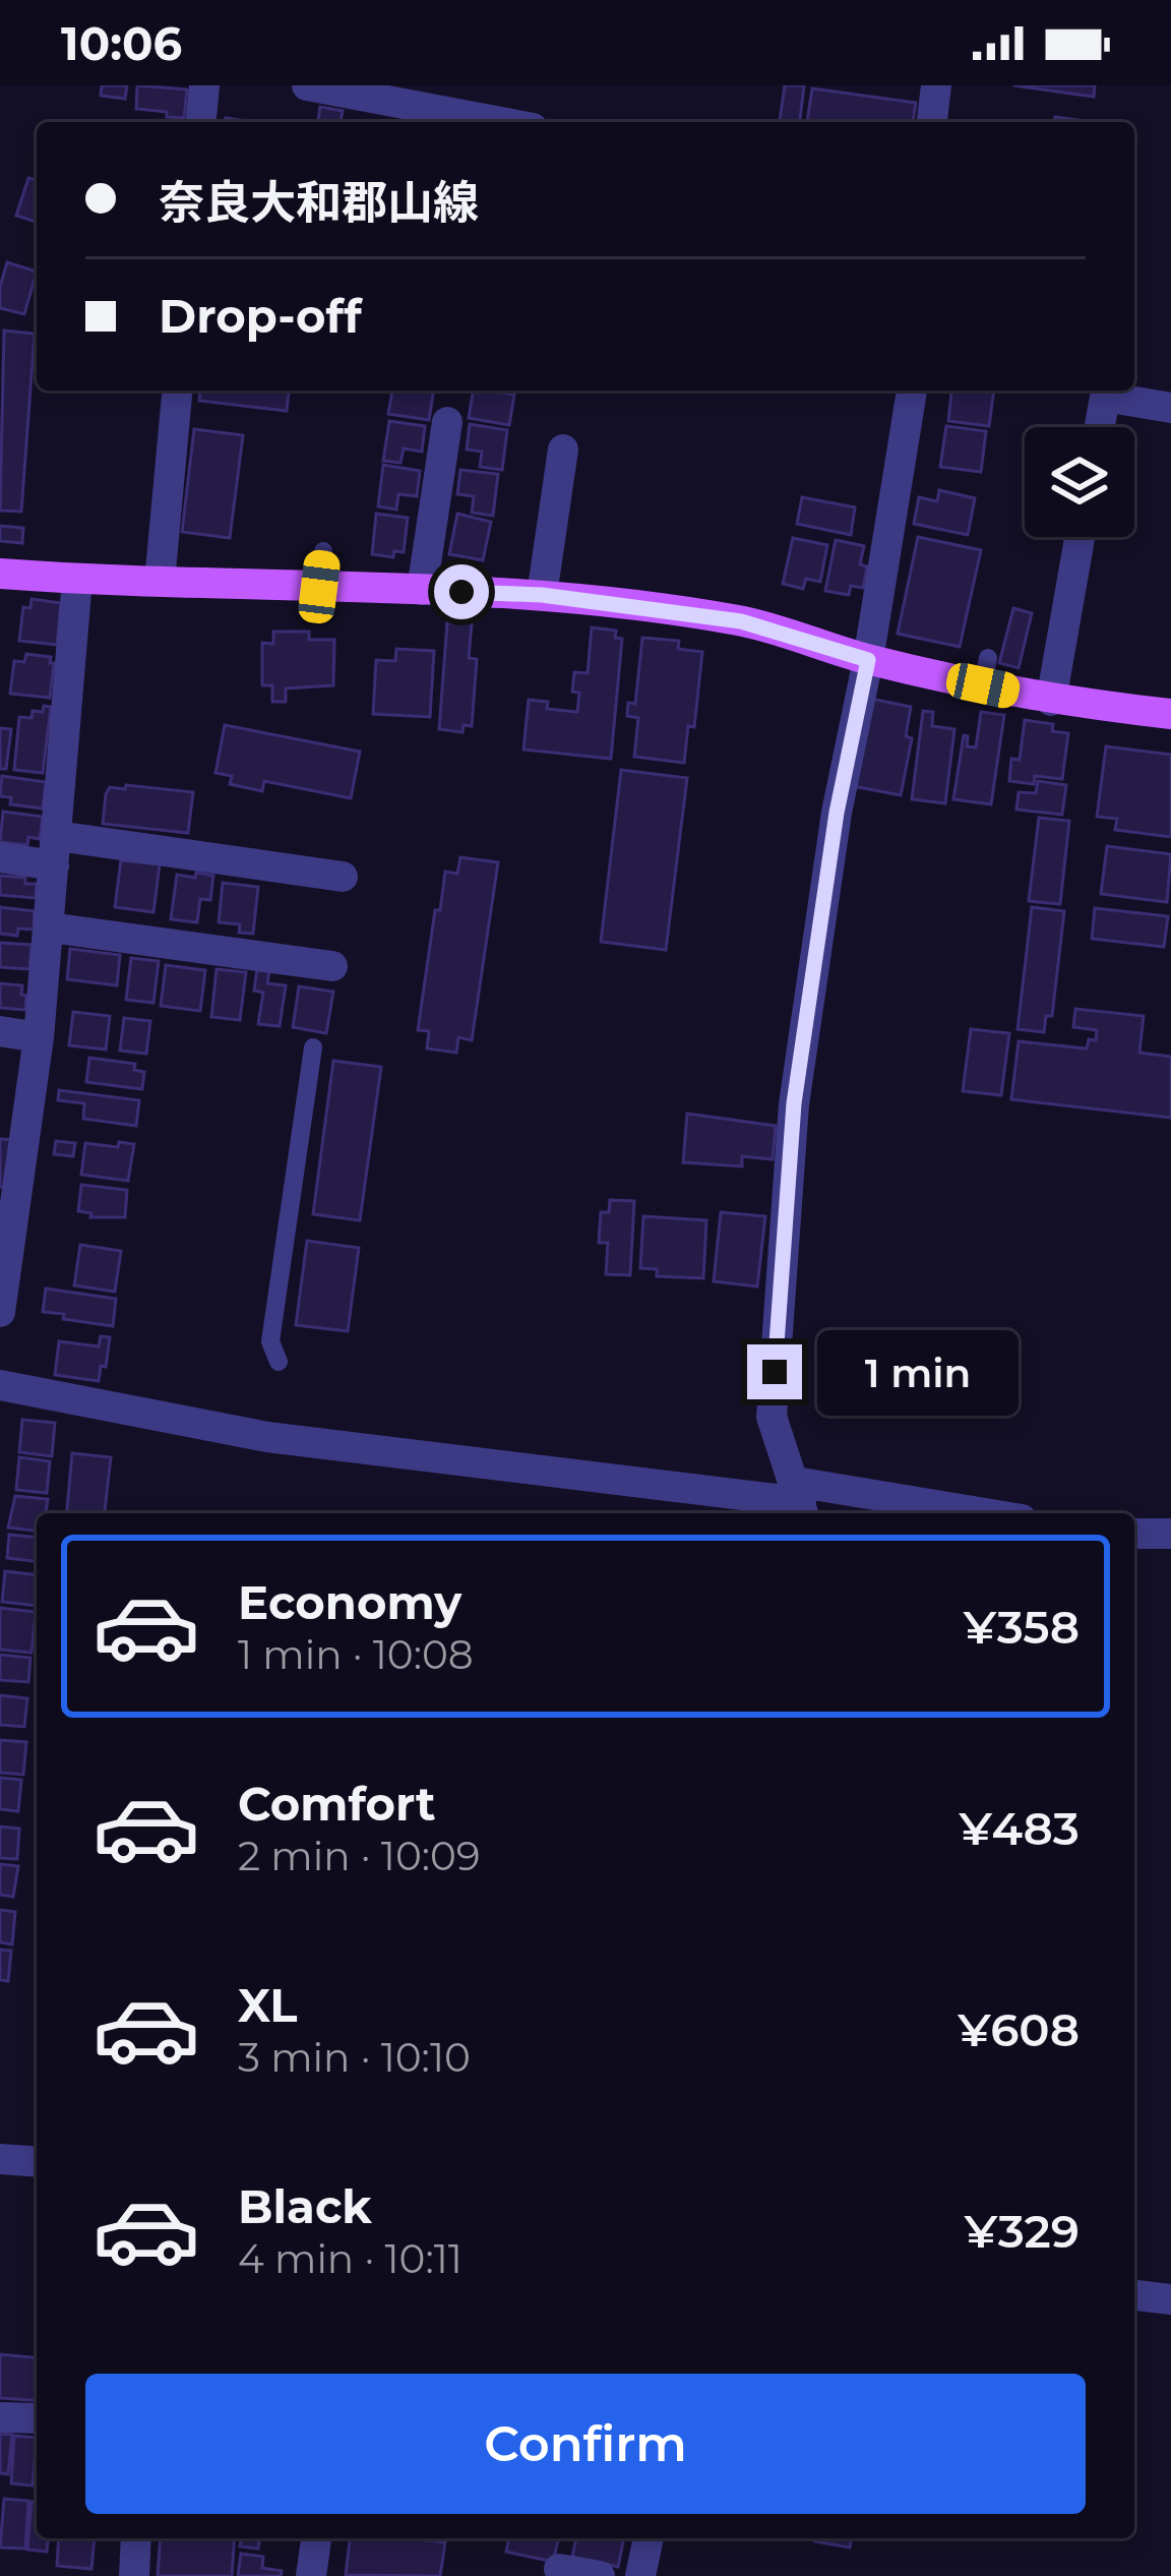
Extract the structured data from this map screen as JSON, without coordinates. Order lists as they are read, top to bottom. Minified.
{"page":{"status":"10:06","banner":["奈良大和郡山線","Drop-off"],"bubble":"1 min","list":[{"name":"Economy","note":"1 min · 10:08","value":"¥358"},{"name":"Comfort","note":"2 min · 10:09","value":"¥483"},{"name":"XL","note":"3 min · 10:10","value":"¥608"},{"name":"Black","note":"4 min · 10:11","value":"¥329"}],"buttons":"Confirm"}}
